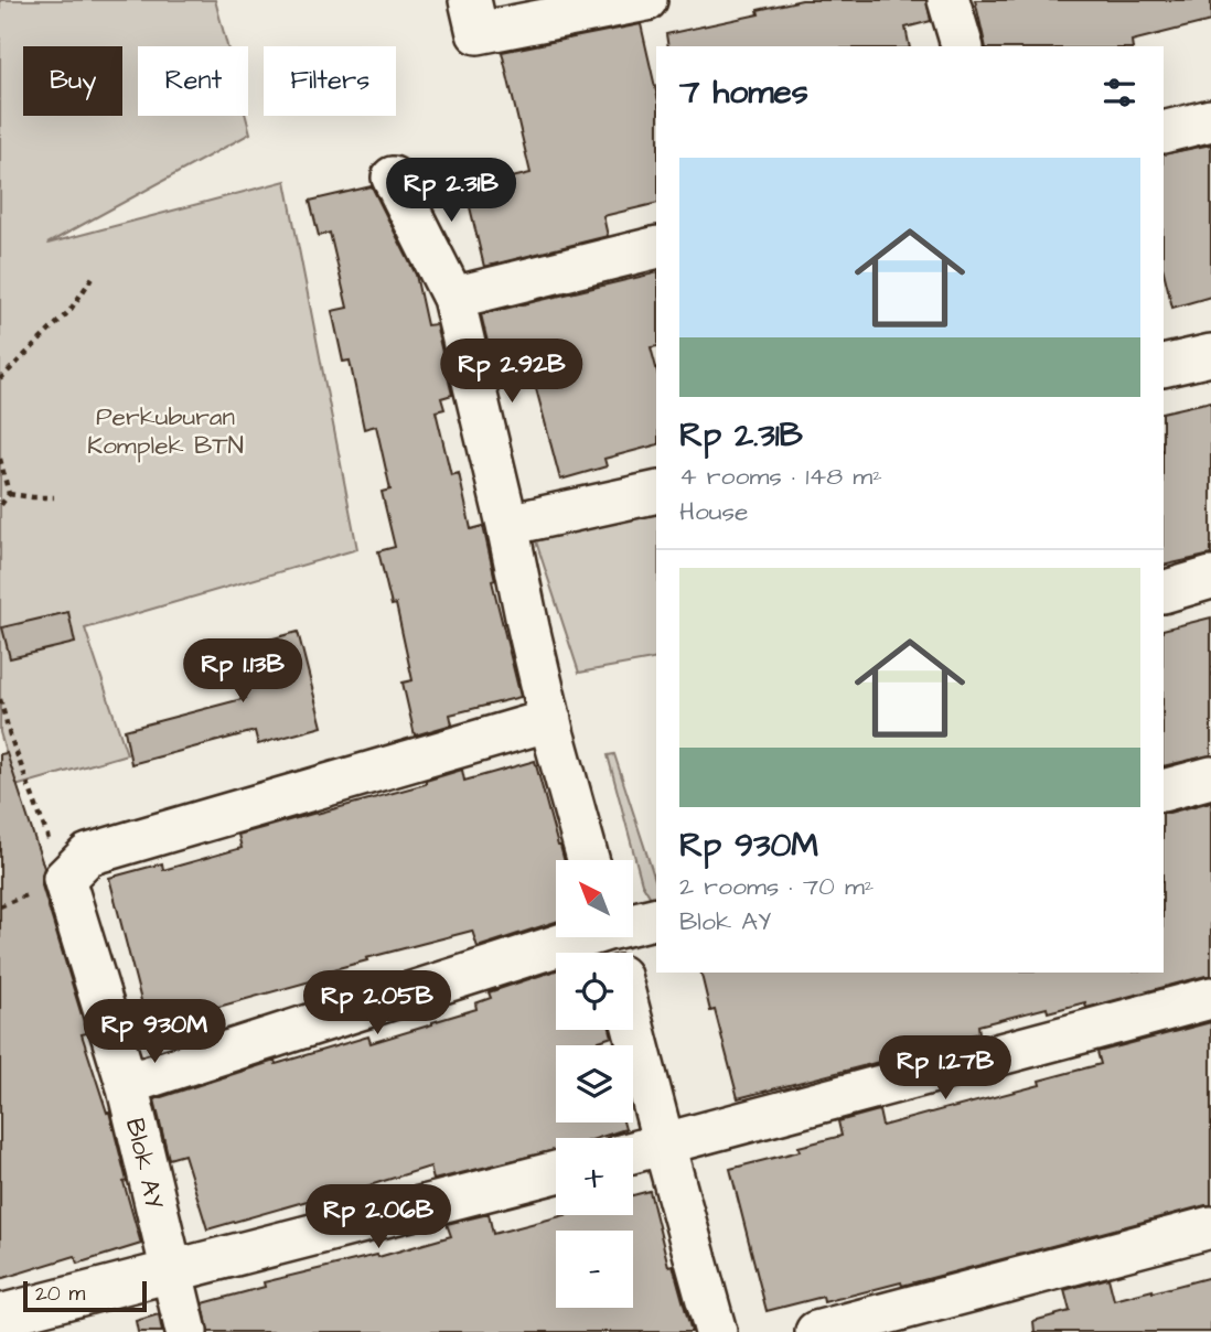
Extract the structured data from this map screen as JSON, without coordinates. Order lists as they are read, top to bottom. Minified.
{"streets":{"street":["Blok AY"]},"parks":["Perkuburan Komplek BTN"],"scale_bar":"20 m","north":"top left","page":{"chip":["Buy","Rent","Filters"],"heading":"7 homes","list":[{"name":"Rp 2.31B","note":"4 rooms · 148 m² · House"},{"name":"Rp 930M","note":"2 rooms · 70 m² · Blok AY"}],"price":["Rp 2.31B","Rp 2.92B","Rp 1.13B","Rp 2.05B","Rp 930M","Rp 1.27B","Rp 2.06B"],"map_buttons":["+","−"],"scale":"20 m"}}
